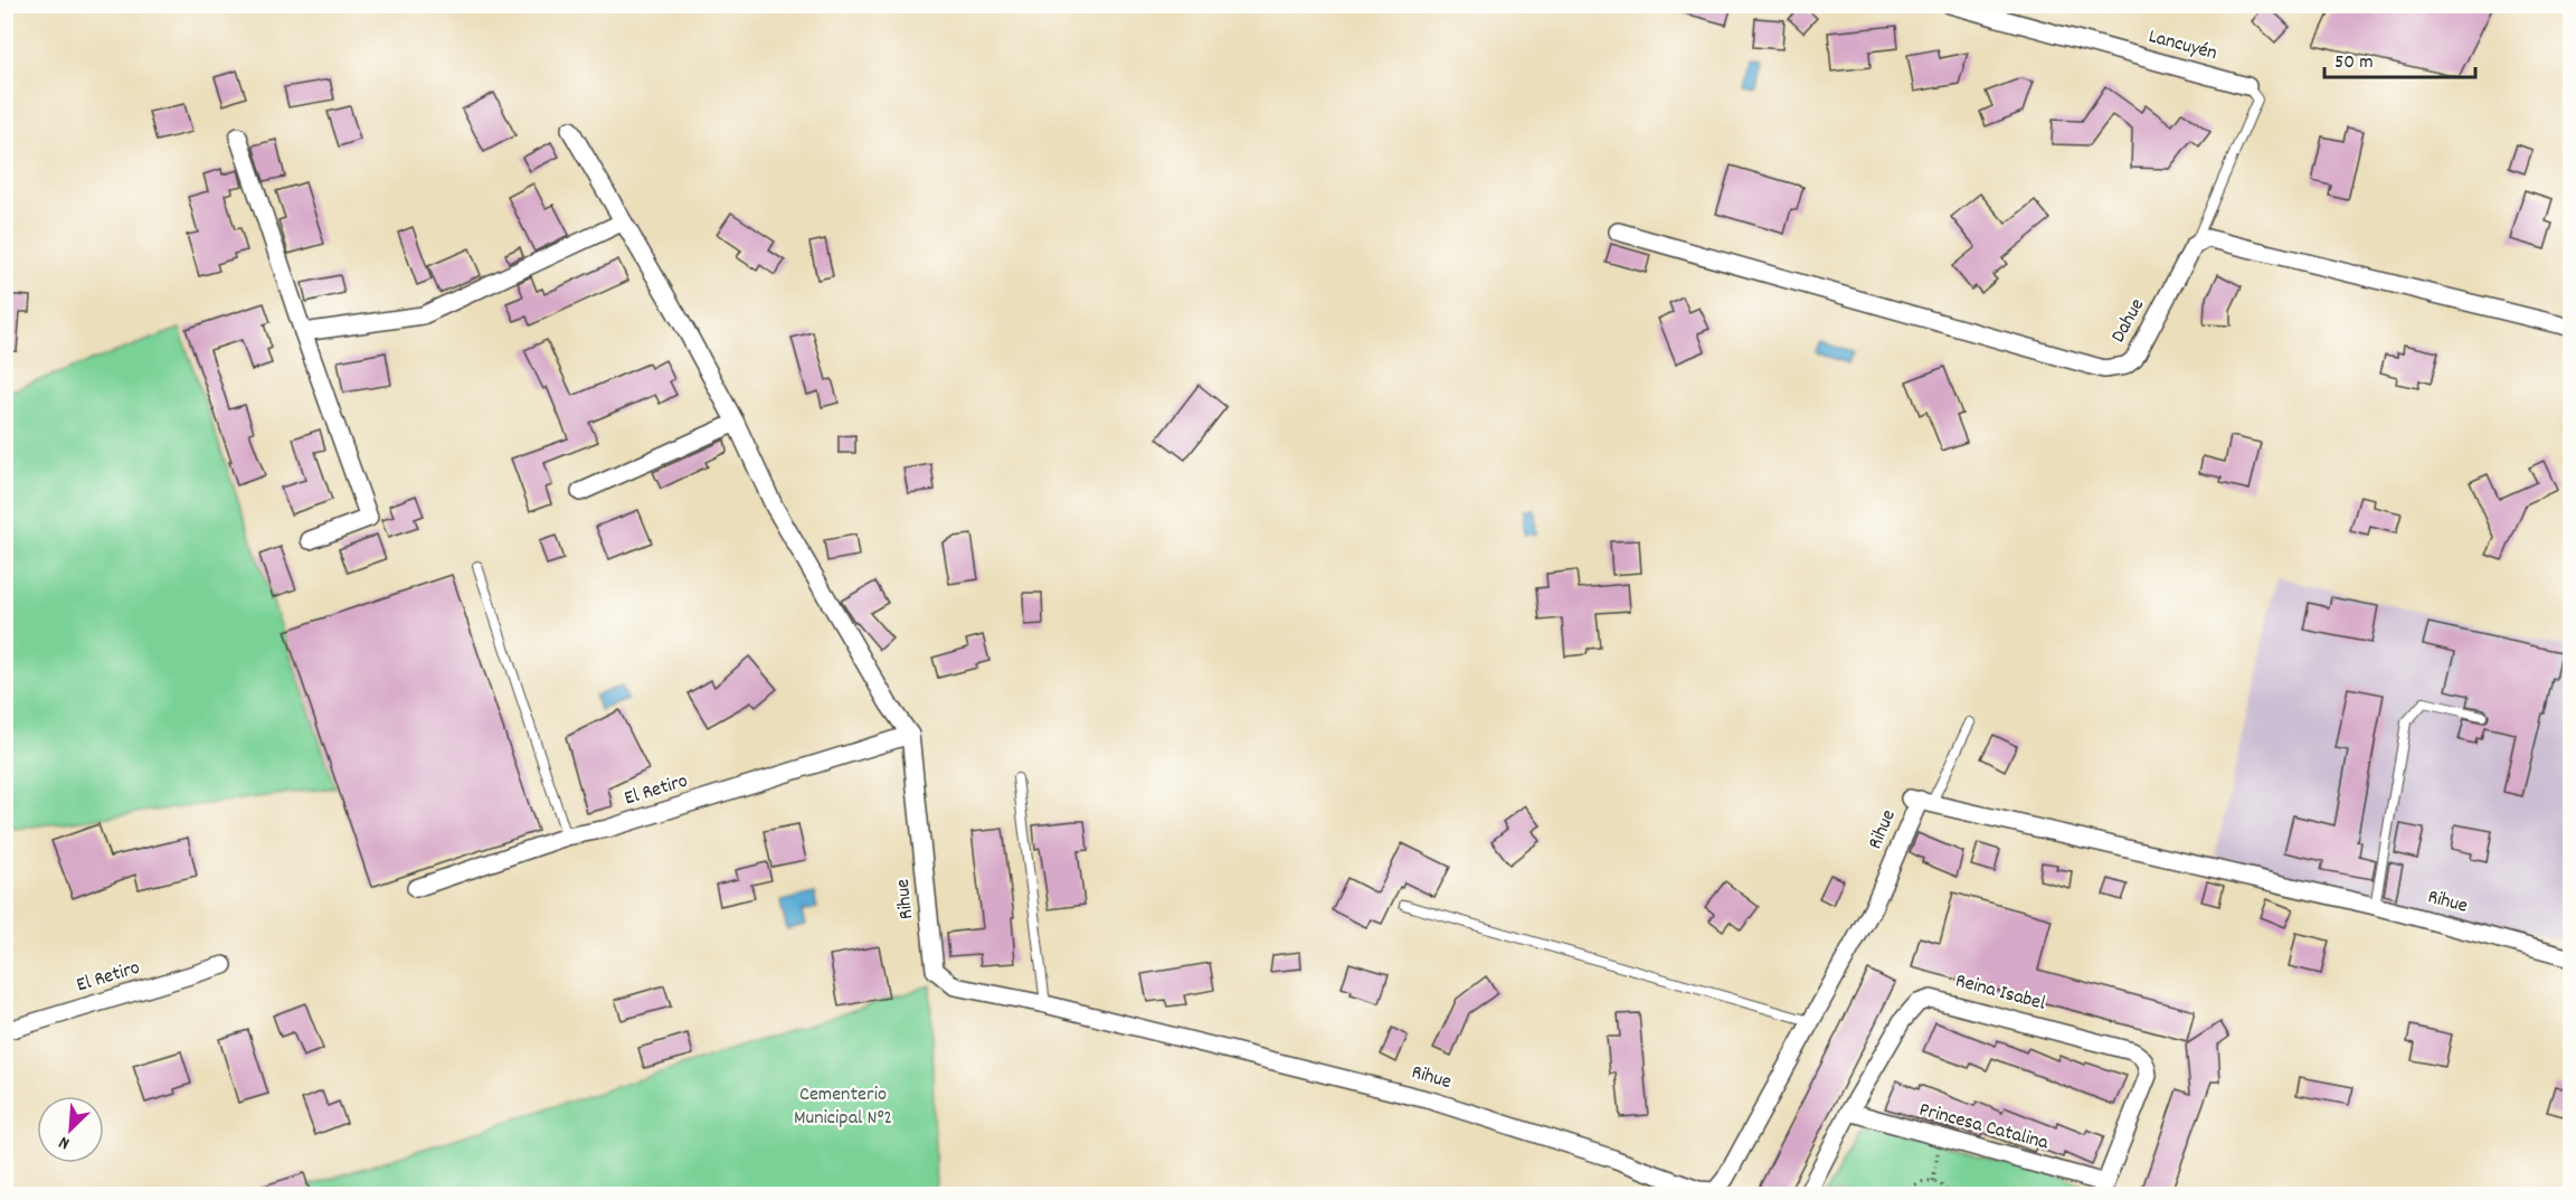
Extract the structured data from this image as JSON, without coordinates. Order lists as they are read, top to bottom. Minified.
{"streets":{"street":["Lancuyén","Dahue","El Retiro","Rihue","Reina Isabel","Princesa Catalina"]},"crossings":[["El Retiro","Rihue"],["Reina Isabel","Princesa Catalina"]],"parks":["Cementerio Municipal N°2"],"scale_bar":"50 m","north":"bottom left"}
